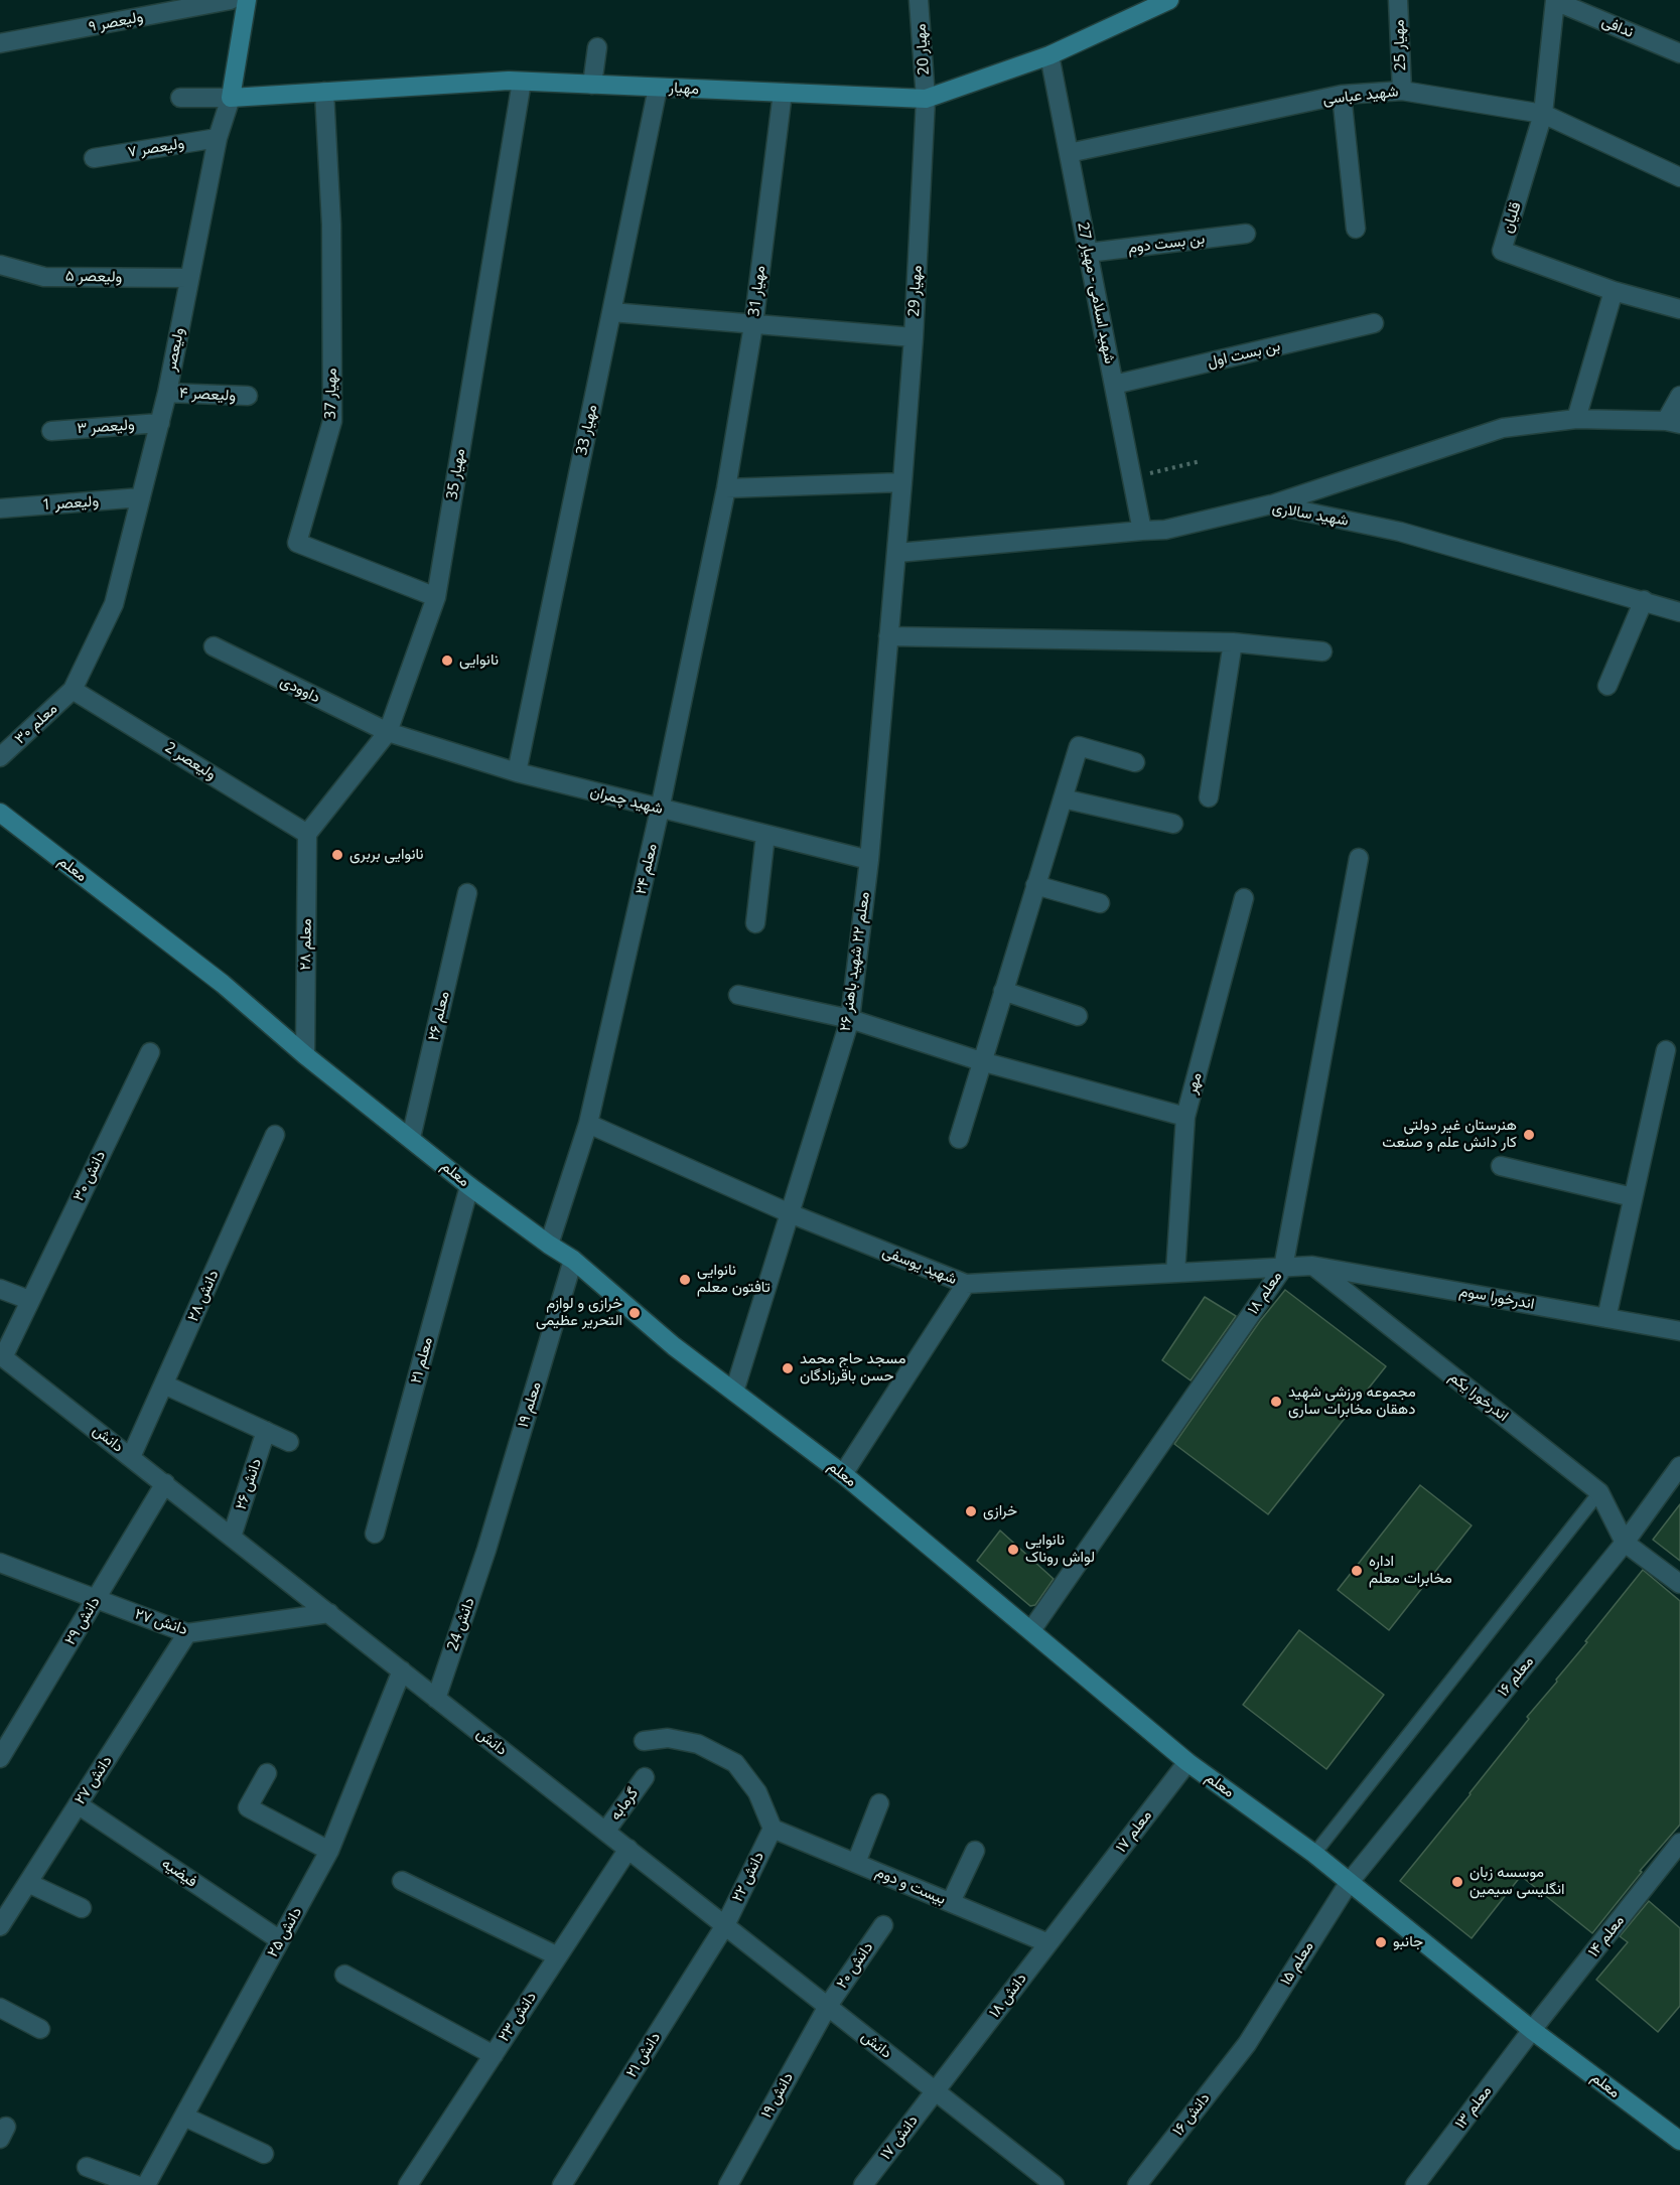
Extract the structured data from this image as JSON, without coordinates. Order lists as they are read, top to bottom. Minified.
{"streets":{"main road":["مهیار","ولیعصر","معلم"],"street":["ولیعصر ۹","ندافی","مهیار 25","مهیار 20","شهید عباسی","ولیعصر ۷","قلیان","بن بست دوم","ولیعصر ۵","مهیار 31","مهیار 29","شهید اسلامی - مهیار 27","بن بست اول","مهیار 37","ولیعصر ۴","ولیعصر ۳","مهیار 33","مهیار 35","ولیعصر 1","شهید سالاری","داوودی","معلم ۳۰","ولیعصر 2","شهید چمران","معلم ۲۴","معلم ۲۸","معلم ۲۲ شهید باهنر ۲۶","معلم ۲۶","مهر","دانش ۳۰","شهید یوسفی","معلم ۱۸","دانش ۲۸","اندرخورا سوم","معلم ۲۱","اندرخورا یکم","معلم ۱۹","دانش","دانش ۲۶","دانش ٢٩","دانش ۲۷","دانش 24","معلم ۱۶","دانش ٢٧","گرمابه","معلم ١٧","فیضیه","دانش ۲۲","بیست و دوم","دانش ۲۵","معلم ۱۴","معلم ۱۵","دانش ۲۰","دانش ١٨","دانش ٢٣","دانش ٢١","دانش ١٩","معلم ١٣","دانش ۱۶","دانش ۱۷"]},"crossings":[["ندافی","قلیان"],["مهیار 25","شهید عباسی"],["مهیار 20","مهیار"],["مهیار 20","مهیار 29"],["مهیار","مهیار 31"],["مهیار","مهیار 29"],["مهیار","شهید اسلامی - مهیار 27"],["مهیار","ولیعصر"],["مهیار","مهیار 37"],["مهیار","مهیار 33"],["مهیار","مهیار 35"],["شهید عباسی","قلیان"],["شهید عباسی","شهید اسلامی - مهیار 27"],["ولیعصر ۷","ولیعصر"],["بن بست دوم","شهید اسلامی - مهیار 27"],["ولیعصر ۵","ولیعصر"],["مهیار 31","معلم ۲۴"],["مهیار 29","شهید سالاری"],["مهیار 29","معلم ۲۲ شهید باهنر ۲۶"],["شهید اسلامی - مهیار 27","بن بست اول"],["شهید اسلامی - مهیار 27","شهید سالاری"],["ولیعصر","ولیعصر ۴"],["ولیعصر","ولیعصر ۳"],["ولیعصر","ولیعصر 1"],["ولیعصر","معلم ۳۰"],["ولیعصر","ولیعصر 2"],["مهیار 37","مهیار 35"],["مهیار 33","شهید چمران"],["مهیار 35","داوودی"],["مهیار 35","ولیعصر 2"],["مهیار 35","شهید چمران"],["مهیار 35","معلم ۲۸"],["شهید سالاری","معلم ۲۲ شهید باهنر ۲۶"],["داوودی","شهید چمران"],["معلم ۳۰","ولیعصر 2"],["ولیعصر 2","معلم ۲۸"],["شهید چمران","معلم ۲۴"],["شهید چمران","معلم ۲۲ شهید باهنر ۲۶"],["معلم","معلم ۲۴"],["معلم","معلم ۲۸"],["معلم","معلم ۲۲ شهید باهنر ۲۶"],["معلم","معلم ۲۶"],["معلم","معلم ۱۸"],["معلم","معلم ۲۱"],["معلم","معلم ۱۹"],["معلم","معلم ۱۶"],["معلم","معلم ١٧"],["معلم","معلم ۱۴"],["معلم","معلم ۱۵"],["معلم","معلم ١٣"],["معلم ۲۴","شهید یوسفی"],["معلم ۲۲ شهید باهنر ۲۶","شهید یوسفی"],["مهر","شهید یوسفی"],["دانش ۳۰","دانش"],["شهید یوسفی","معلم ۱۸"],["شهید یوسفی","اندرخورا سوم"],["شهید یوسفی","اندرخورا یکم"],["دانش ۲۸","دانش"],["اندرخورا سوم","اندرخورا یکم"],["اندرخورا یکم","معلم ۱۶"],["معلم ۱۹","دانش 24"],["دانش","دانش ۲۶"],["دانش","دانش ٢٩"],["دانش","دانش ۲۷"],["دانش","دانش 24"],["دانش","گرمابه"],["دانش","دانش ۲۲"],["دانش","دانش ۲۵"],["دانش","دانش ۲۰"],["دانش","دانش ١٨"],["دانش","دانش ٢٣"],["دانش","دانش ٢١"],["دانش","دانش ١٩"],["دانش","دانش ۱۷"],["دانش ٢٩","دانش ۲۷"],["دانش ۲۷","دانش ٢٧"],["معلم ۱۶","معلم ۱۵"],["دانش ٢٧","فیضیه"],["معلم ١٧","دانش ١٨"],["فیضیه","دانش ۲۵"],["دانش ۲۲","بیست و دوم"],["دانش ۲۲","دانش ٢١"],["بیست و دوم","دانش ١٨"],["معلم ۱۴","معلم ١٣"],["معلم ۱۵","دانش ۱۶"],["دانش ۲۰","دانش ١٩"],["دانش ١٨","دانش ۱۷"]],"places":["نانوایی","نانوایی بربری","هنرستان غیر دولتی کار دانش علم و صنعت","نانوایی تافتون معلم","خرازی و لوازم التحریر عظیمی","مسجد حاج محمد حسن باقرزادگان","مجموعه ورزشی شهید دهقان مخابرات ساری","خرازی","نانوایی لواش روناک","اداره مخابرات معلم","موسسه زبان انگلیسی سیمین","جانبو"]}
